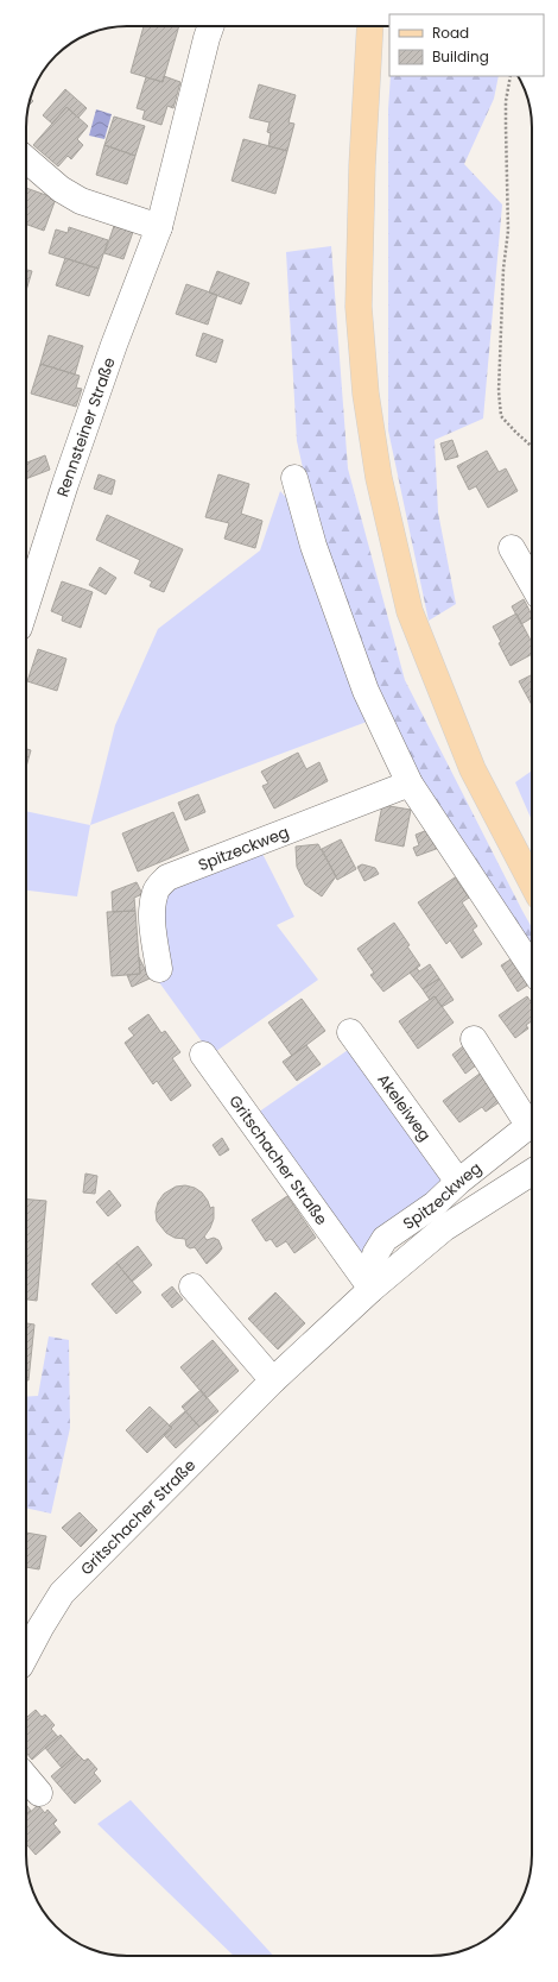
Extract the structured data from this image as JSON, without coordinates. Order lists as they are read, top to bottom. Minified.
{"streets":{"street":["Rennsteiner Straße","Spitzeckweg","Akeleiweg","Gritschacher Straße"]},"crossings":[["Spitzeckweg","Akeleiweg"],["Spitzeckweg","Gritschacher Straße"]],"legend":["Road","Building"]}
